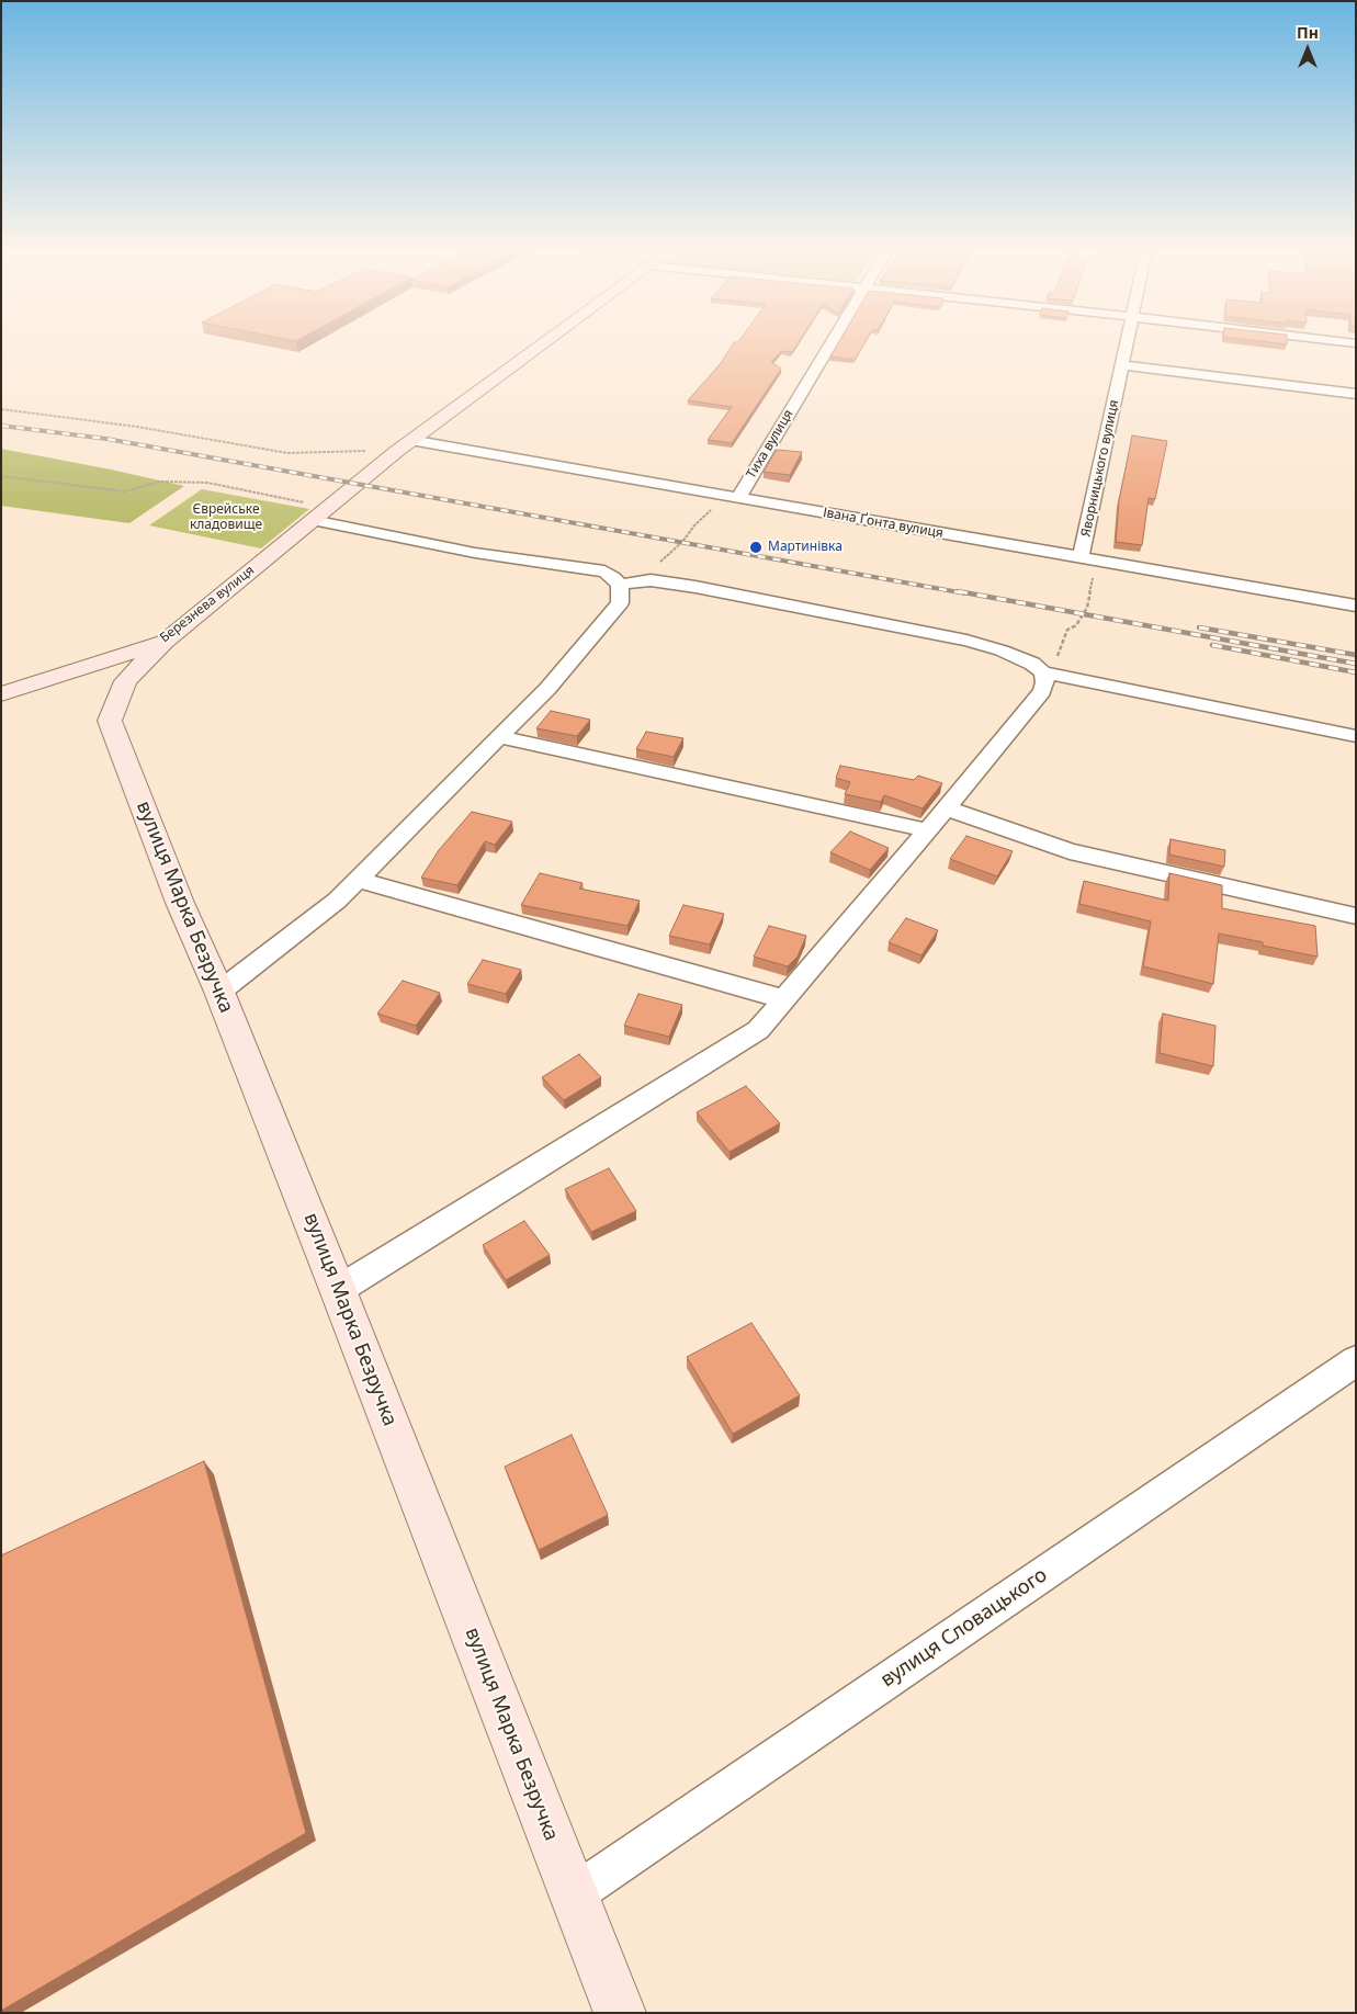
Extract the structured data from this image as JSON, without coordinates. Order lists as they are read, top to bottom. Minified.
{"streets":{"main road":["Березнева вулиця","вулиця Марка Безручка"],"street":["Тиха вулиця","Яворницького вулиця","Івана Ґонта вулиця","вулиця Словацького"]},"crossings":[["Тиха вулиця","Івана Ґонта вулиця"],["Яворницького вулиця","Івана Ґонта вулиця"],["Івана Ґонта вулиця","Березнева вулиця"],["Березнева вулиця","вулиця Марка Безручка"],["вулиця Марка Безручка","вулиця Словацького"]],"parks":["Єврейське кладовище"],"places":["Мартинівка"],"north":"top"}
